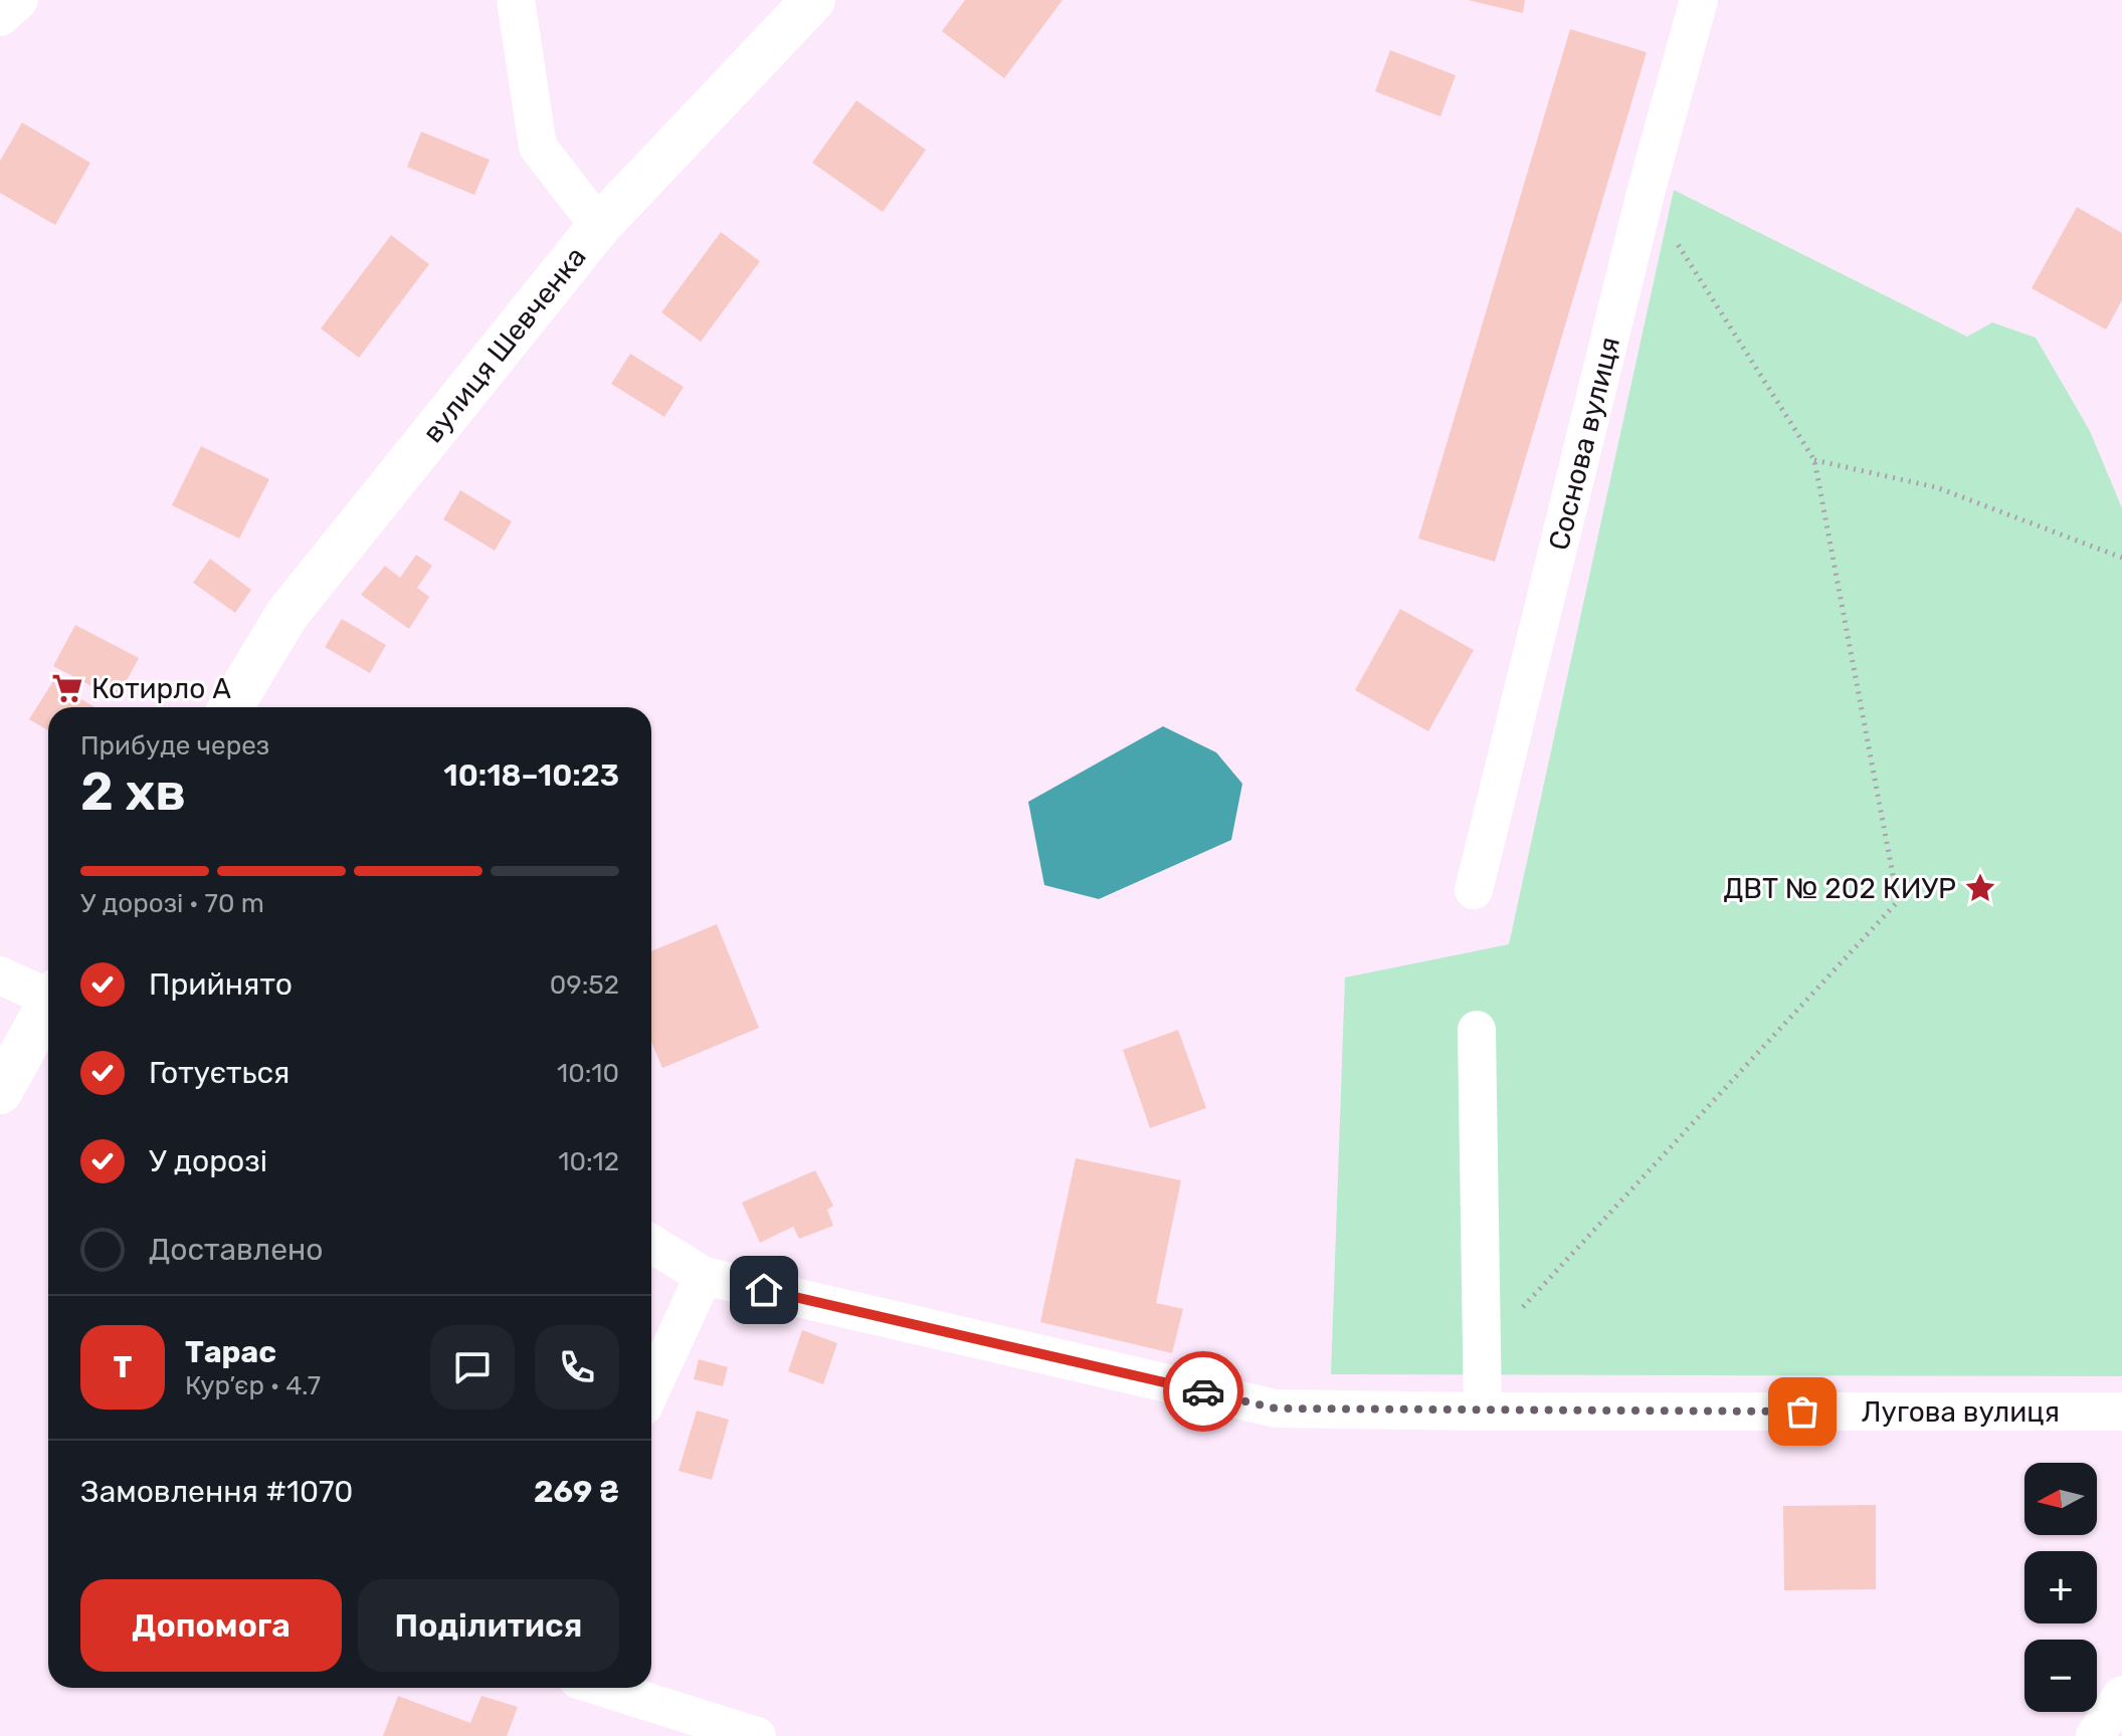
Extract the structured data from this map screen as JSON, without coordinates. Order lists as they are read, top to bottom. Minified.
{"streets":{"street":["вулиця Шевченка","Соснова вулиця","Лугова вулиця"]},"places":{"supermarket":["Котирло А"],"place":["ДВТ № 202 КИУР"]},"north":"left","page":{"heading":["2 хв","Прибуде через","10:18–10:23"],"panel":["Тарас","Кур’єр · 4.7","Замовлення #1070","269 ₴"],"bar":"У дорозі · 70 m","list":[["Прийнято","09:52"],["Готується","10:10"],["У дорозі","10:12"],"Доставлено"],"round":"Т","map_buttons":["+","−"],"buttons":["Допомога","Поділитися"]}}
